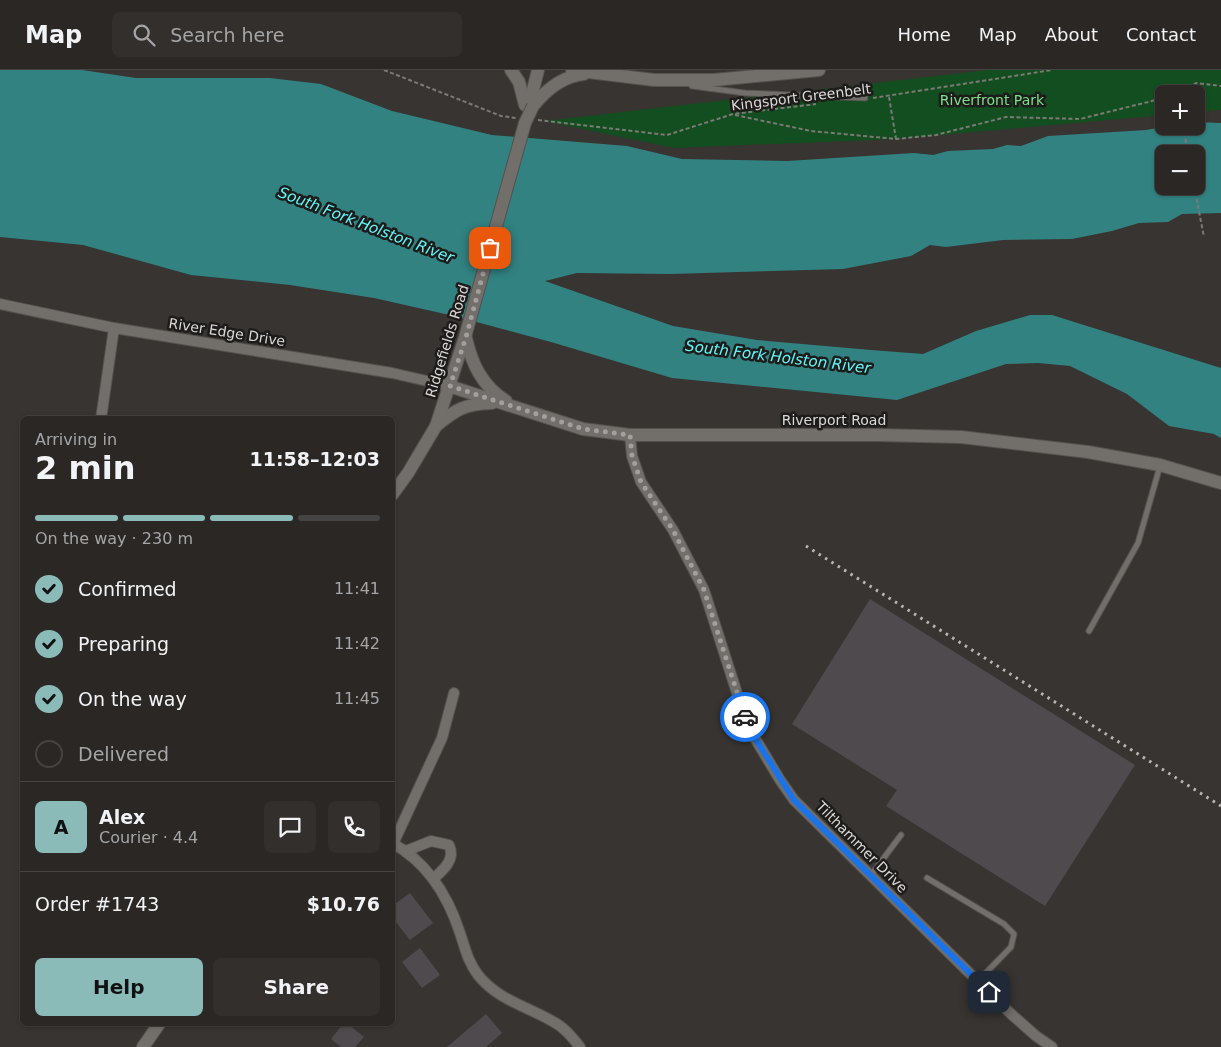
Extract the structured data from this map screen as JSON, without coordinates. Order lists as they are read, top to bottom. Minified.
{"streets":{"main road":["Ridgefields Road","Riverport Road"],"street":["River Edge Drive","Tilthammer Drive"],"path":["Kingsport Greenbelt"]},"crossings":[["Kingsport Greenbelt","Ridgefields Road"],["River Edge Drive","Ridgefields Road"],["River Edge Drive","Riverport Road"],["Ridgefields Road","Riverport Road"],["Riverport Road","Tilthammer Drive"]],"water":["South Fork Holston River"],"parks":["Riverfront Park"],"page":{"header":"Map","search":"Search here","nav":["Home","Map","About","Contact"],"map_buttons":["+","−"],"heading":["2 min","Arriving in","11:58–12:03"],"panel":["Alex","Courier · 4.4","Order #1743","$10.76"],"bar":"On the way · 230 m","list":[["Confirmed","11:41"],["Preparing","11:42"],["On the way","11:45"],"Delivered"],"round":"A","buttons":["Help","Share"]}}
